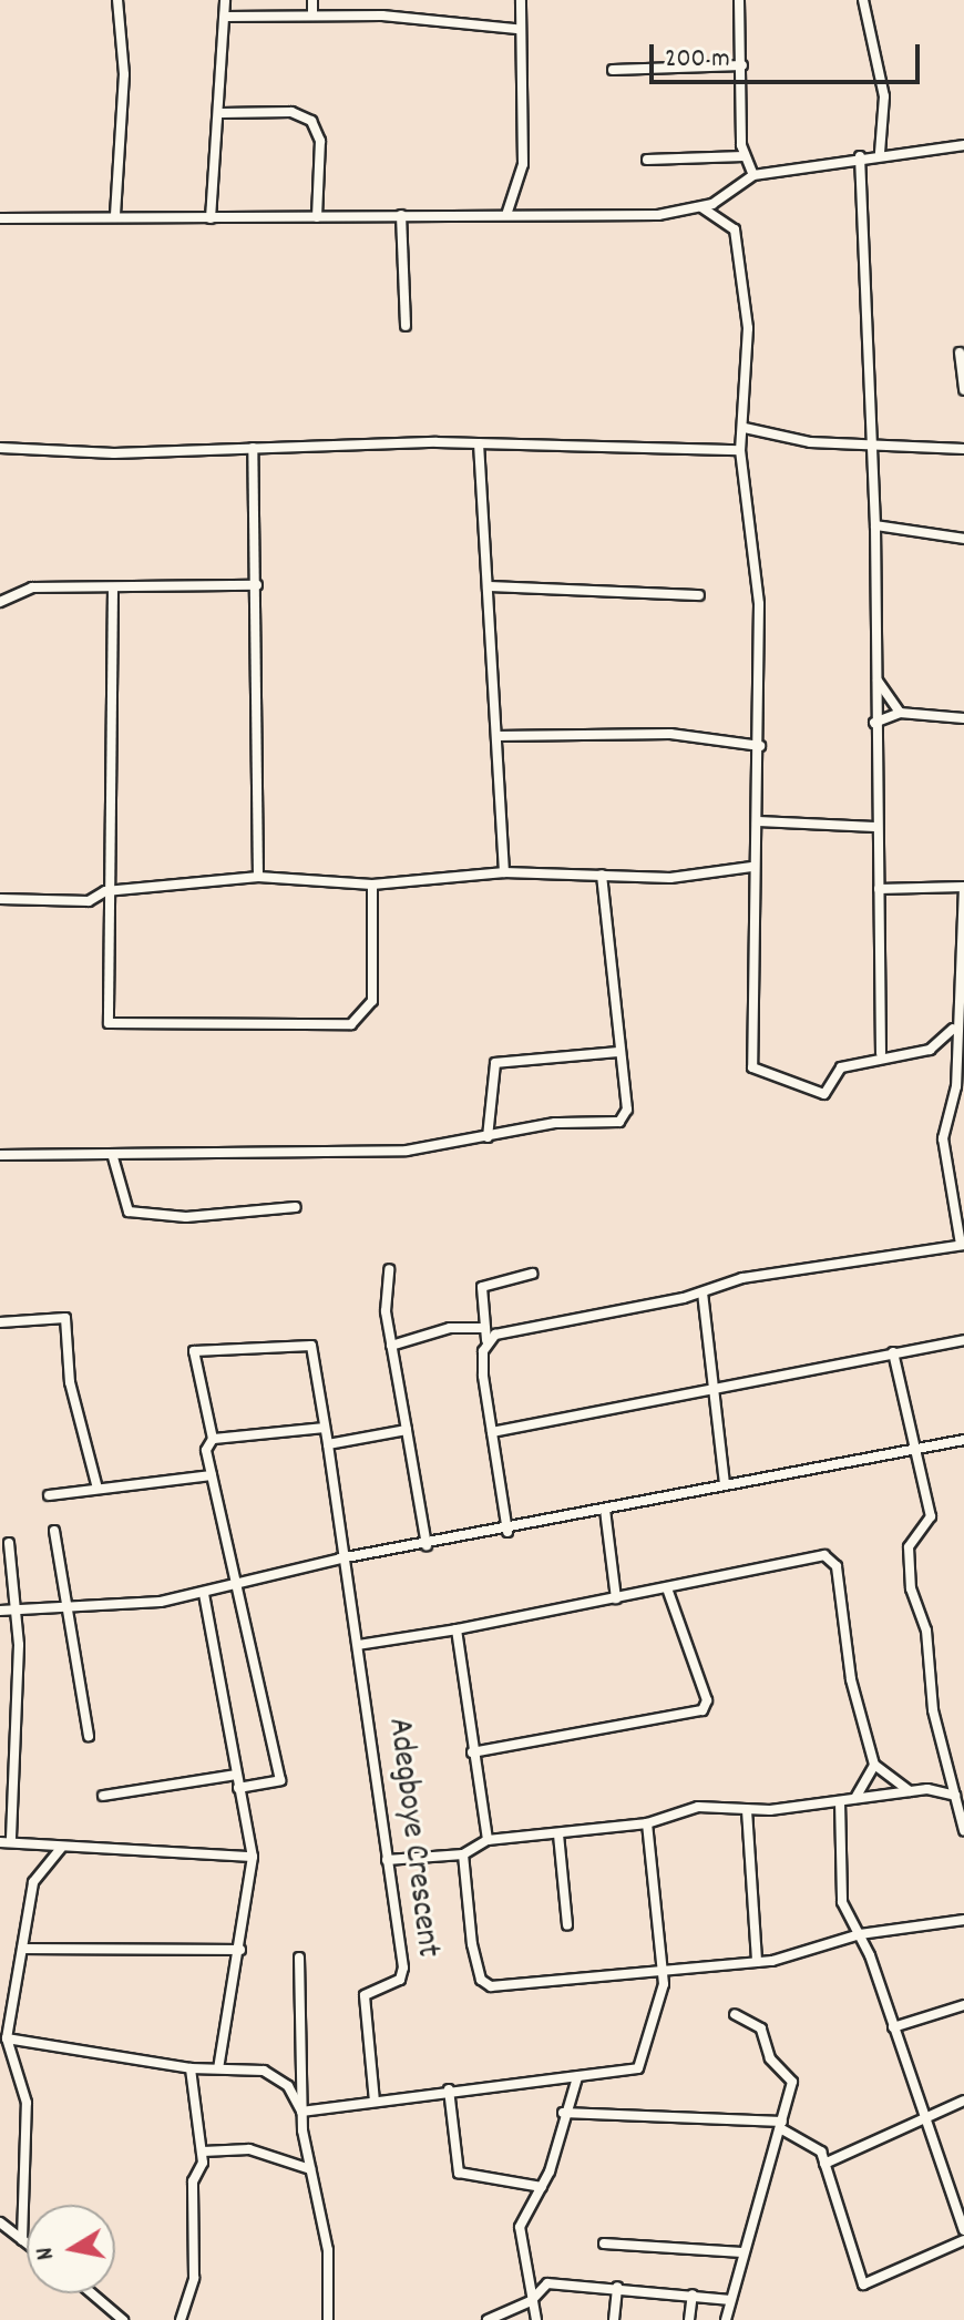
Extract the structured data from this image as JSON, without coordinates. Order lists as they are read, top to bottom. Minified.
{"streets":{"street":["Adegboye Crescent"]},"scale_bar":"200 m","north":"left"}
